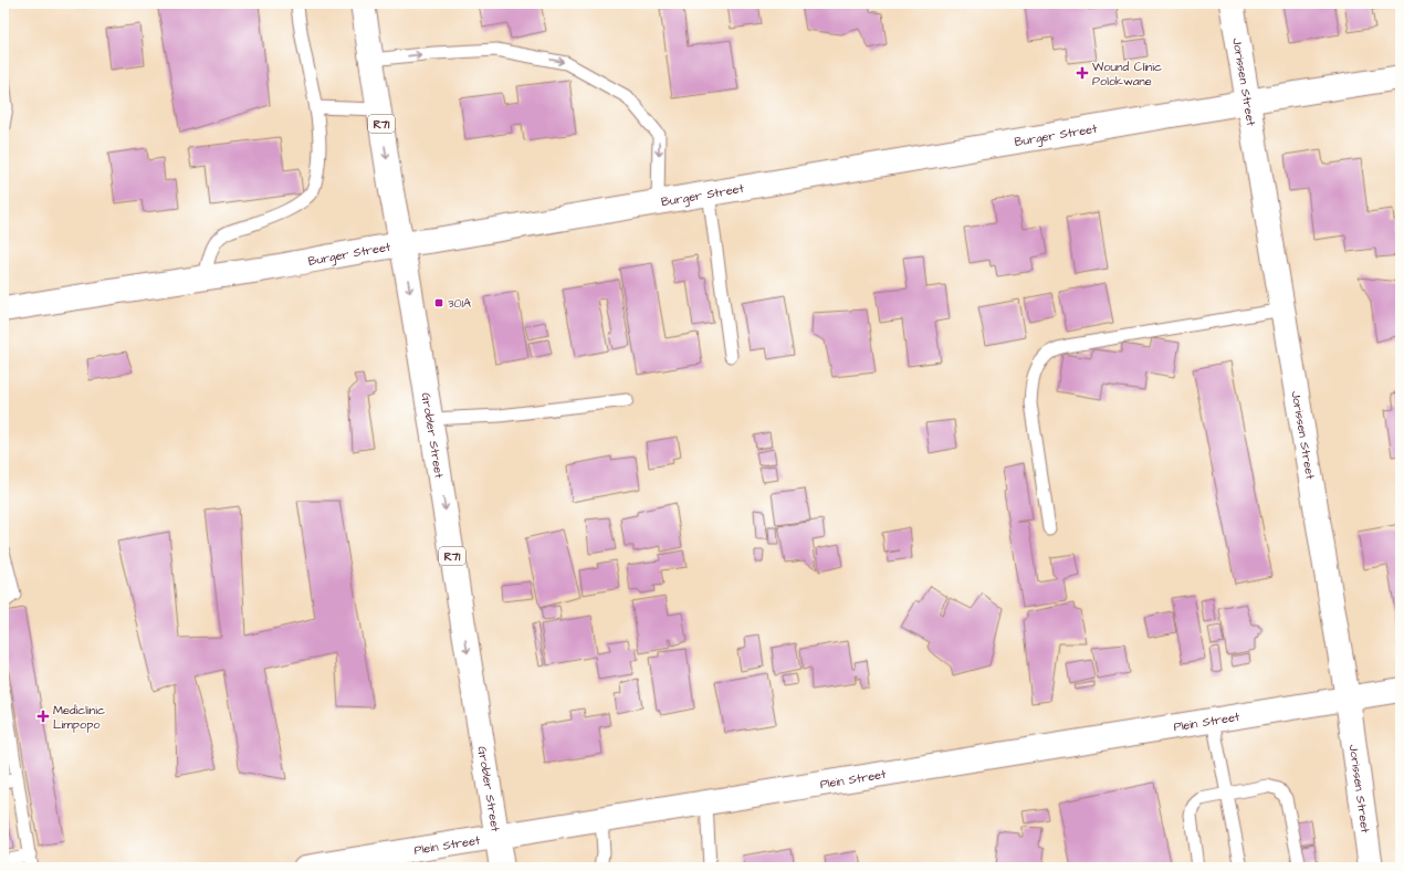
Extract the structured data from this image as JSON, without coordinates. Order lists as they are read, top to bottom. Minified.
{"streets":{"street":["Jorissen Street","R71","Burger Street","Grobler Street","Plein Street"]},"crossings":[["Jorissen Street","Burger Street"],["Jorissen Street","Plein Street"],["Burger Street","Grobler Street"],["Grobler Street","Plein Street"]],"one_way":["Grobler Street"],"places":{"health":["Wound Clinic Polokwane","Mediclinic Limpopo"],"transit":["301A"]}}
